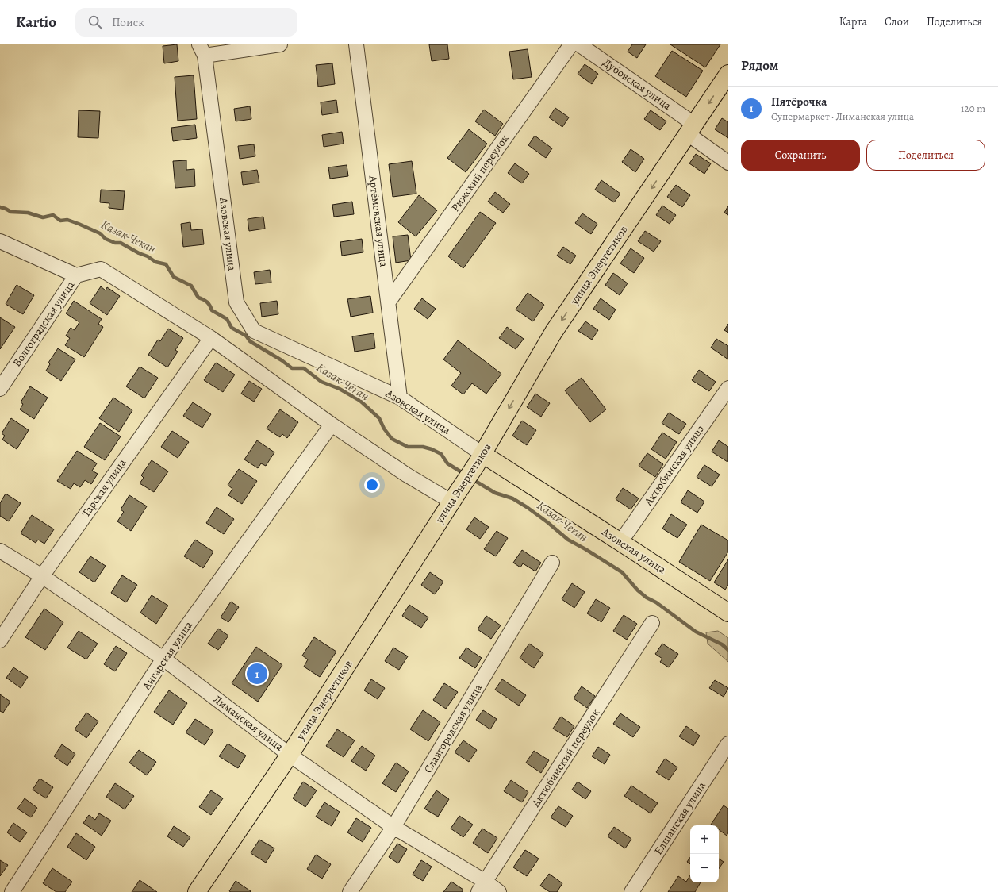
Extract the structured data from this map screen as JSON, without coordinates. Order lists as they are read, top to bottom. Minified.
{"streets":{"main road":["Азовская улица","улица Энергетиков"],"street":["Дубовская улица","Рижский переулок","Артёмовская улица","Волгоградская улица","Актюбинская улица","Тарская улица","Ангарская улица","Лиманская улица","Славгородская улица","Актюбинский переулок","Елшанская улица"]},"crossings":[["Дубовская улица","улица Энергетиков"],["Рижский переулок","Артёмовская улица"],["Артёмовская улица","Азовская улица"],["Азовская улица","улица Энергетиков"],["Азовская улица","Актюбинская улица"],["улица Энергетиков","Лиманская улица"],["Тарская улица","Лиманская улица"],["Ангарская улица","Лиманская улица"],["Лиманская улица","Славгородская улица"],["Лиманская улица","Актюбинский переулок"]],"one_way":["улица Энергетиков"],"water":["Казак-Чекан"],"page":{"header":"Kartio","search":"Поиск","nav":["Карта","Слои","Поделиться"],"heading":"Рядом","list":[{"mark":"1","name":"Пятёрочка","note":"Супермаркет · Лиманская улица","value":"120 m"}],"buttons":["Сохранить","Поделиться"],"pins":"1","map_buttons":["+","−"]}}
